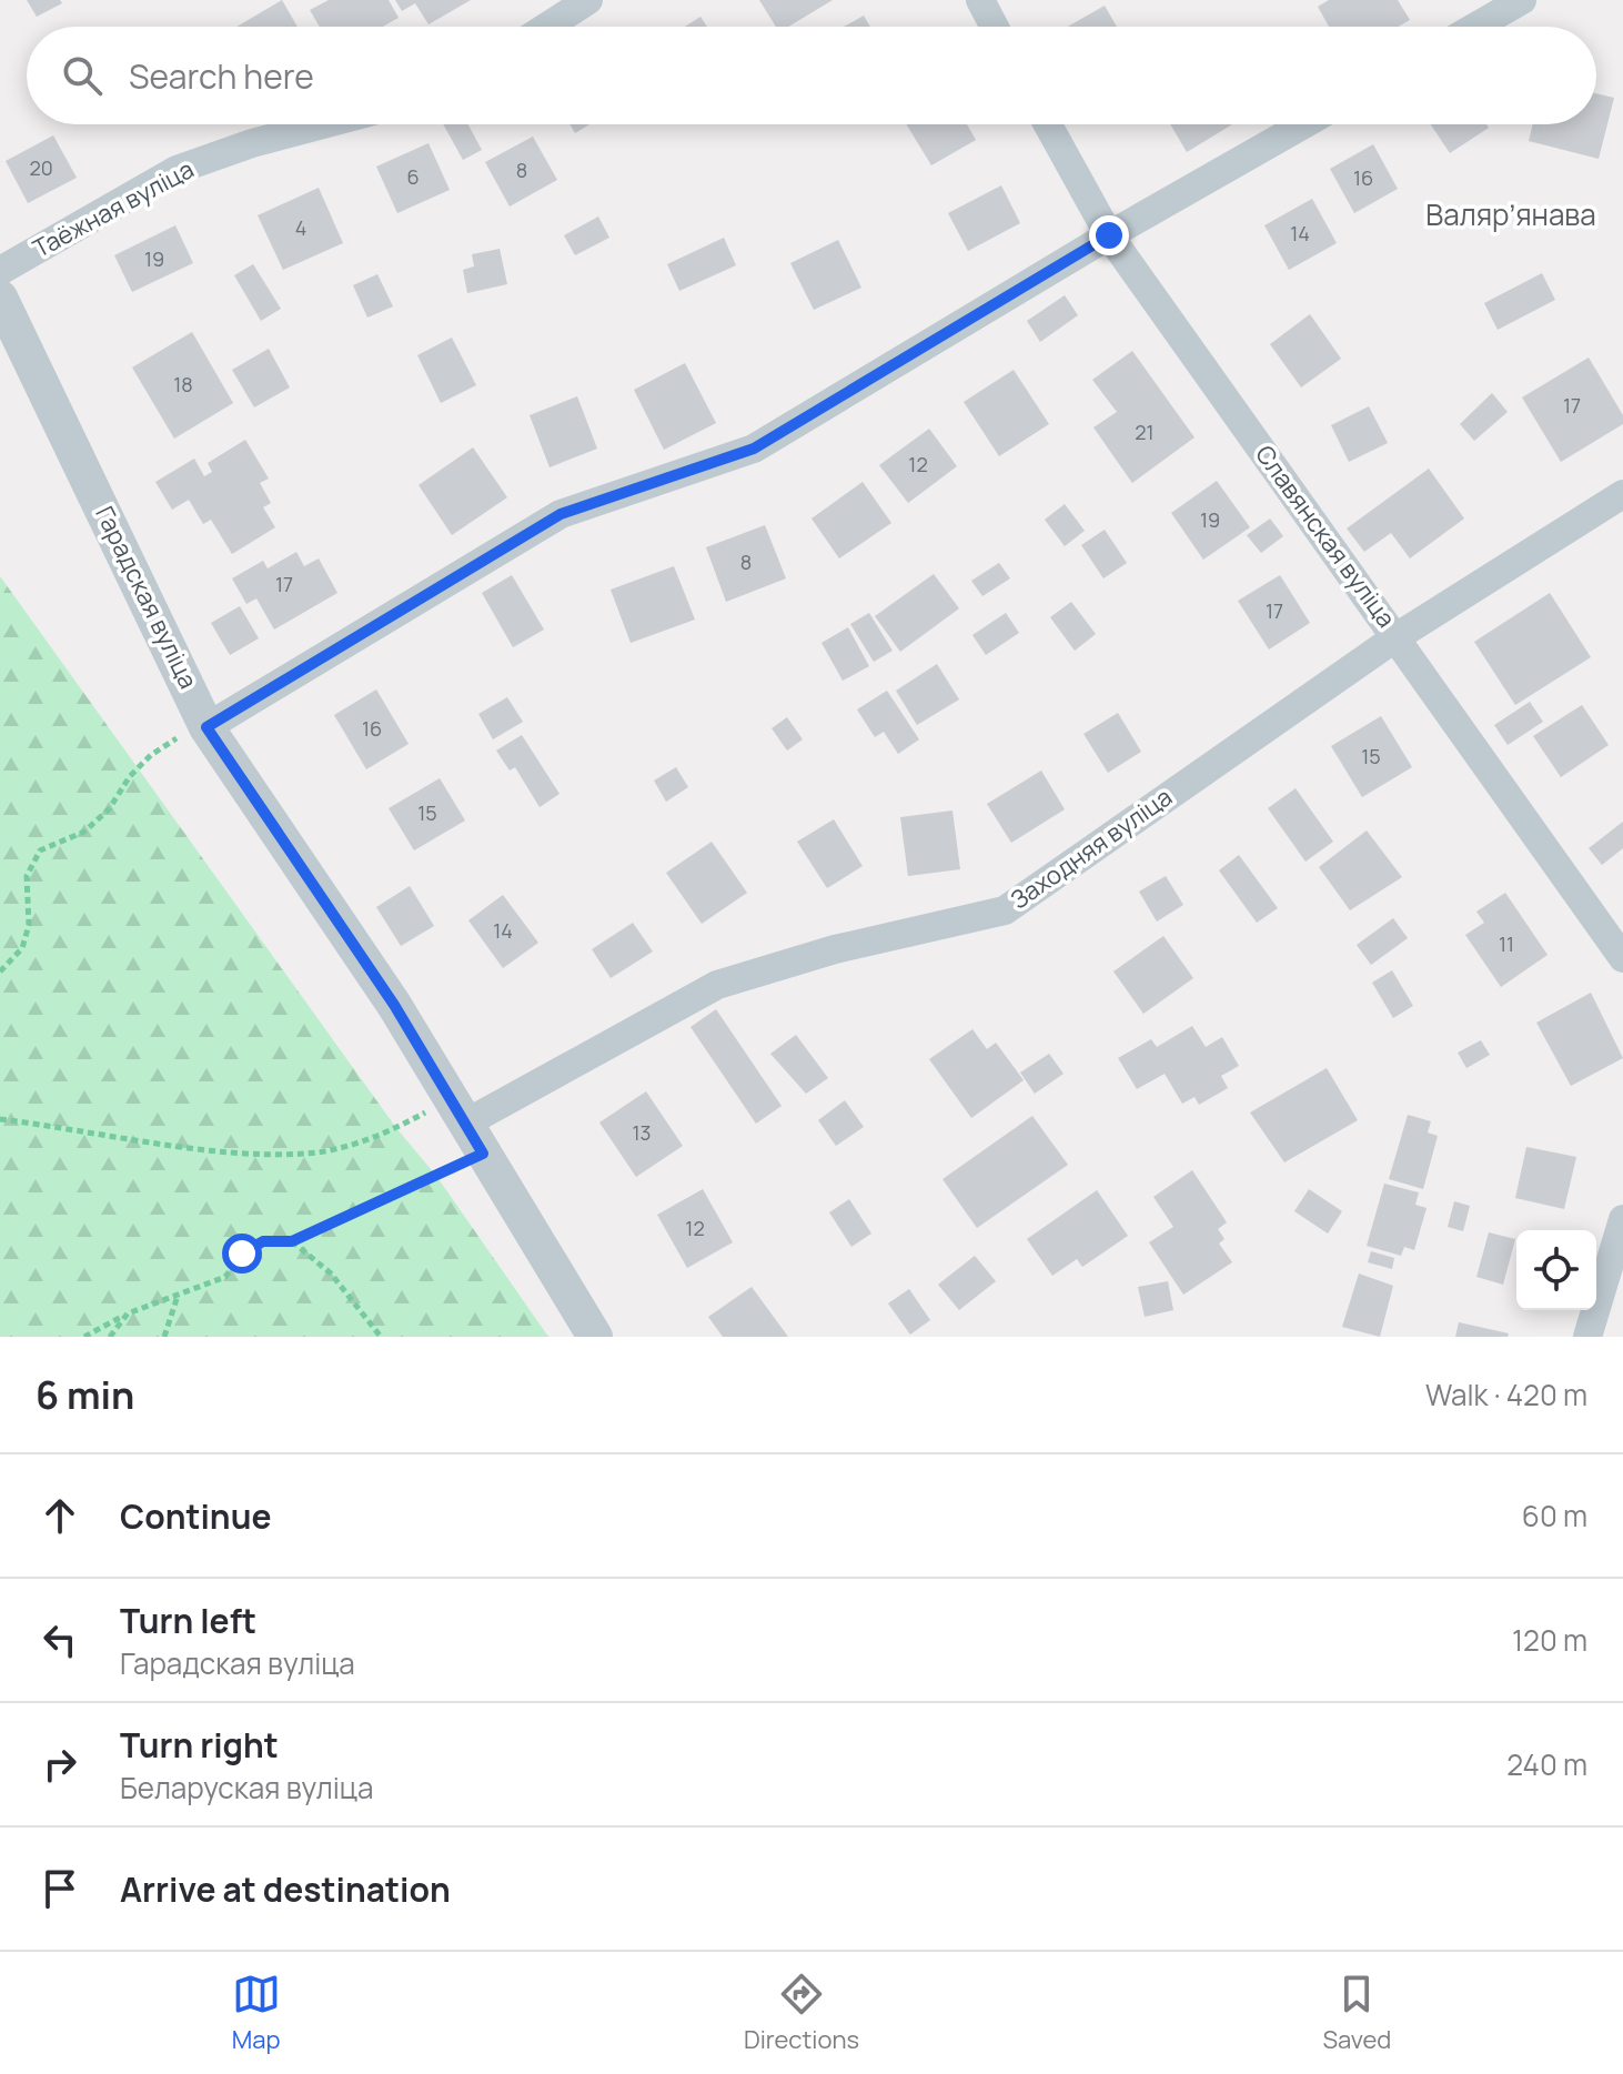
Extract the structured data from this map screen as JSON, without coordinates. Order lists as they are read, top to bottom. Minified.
{"streets":{"street":["Таёжная вуліца","Славянская вуліца","Гарадская вуліца","Заходняя вуліца"]},"crossings":[["Славянская вуліца","Заходняя вуліца"],["Гарадская вуліца","Заходняя вуліца"]],"districts":["Валярʼянава"],"house_numbers":["20","8","6","16","4","14","19","18","17","21","12","19","8","17","17","16","15","15","14","11","13","12"],"page":{"search":"Search here","heading":["6 min","Walk · 420 m"],"list":[["Continue","60 m"],["Turn left","Гарадская вуліца","120 m"],["Turn right","Беларуская вуліца","240 m"],"Arrive at destination"],"nav":["Map","Directions","Saved"]}}
